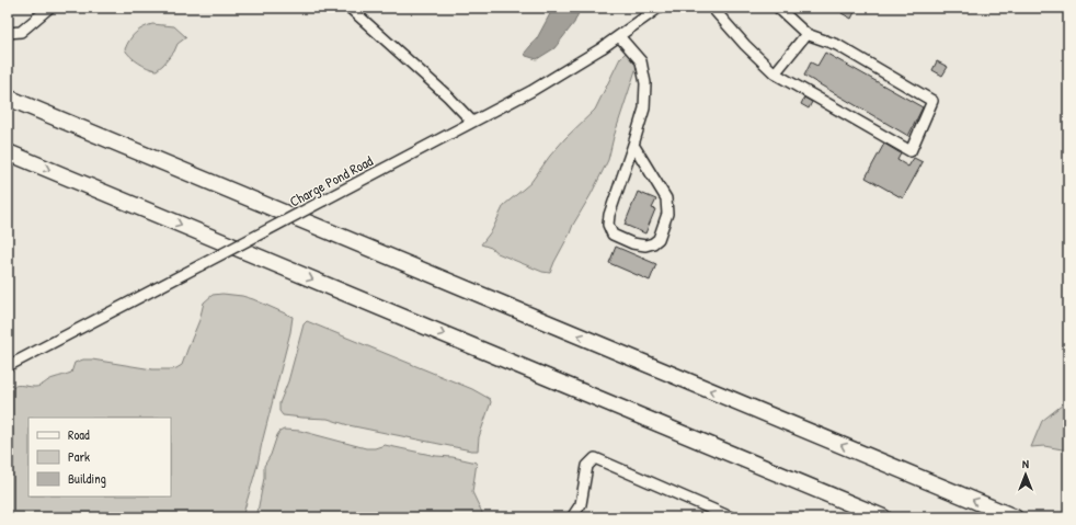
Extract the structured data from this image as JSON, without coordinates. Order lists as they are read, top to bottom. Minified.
{"streets":{"street":["Charge Pond Road"]},"legend":["Road","Park","Building"],"north":"top"}
